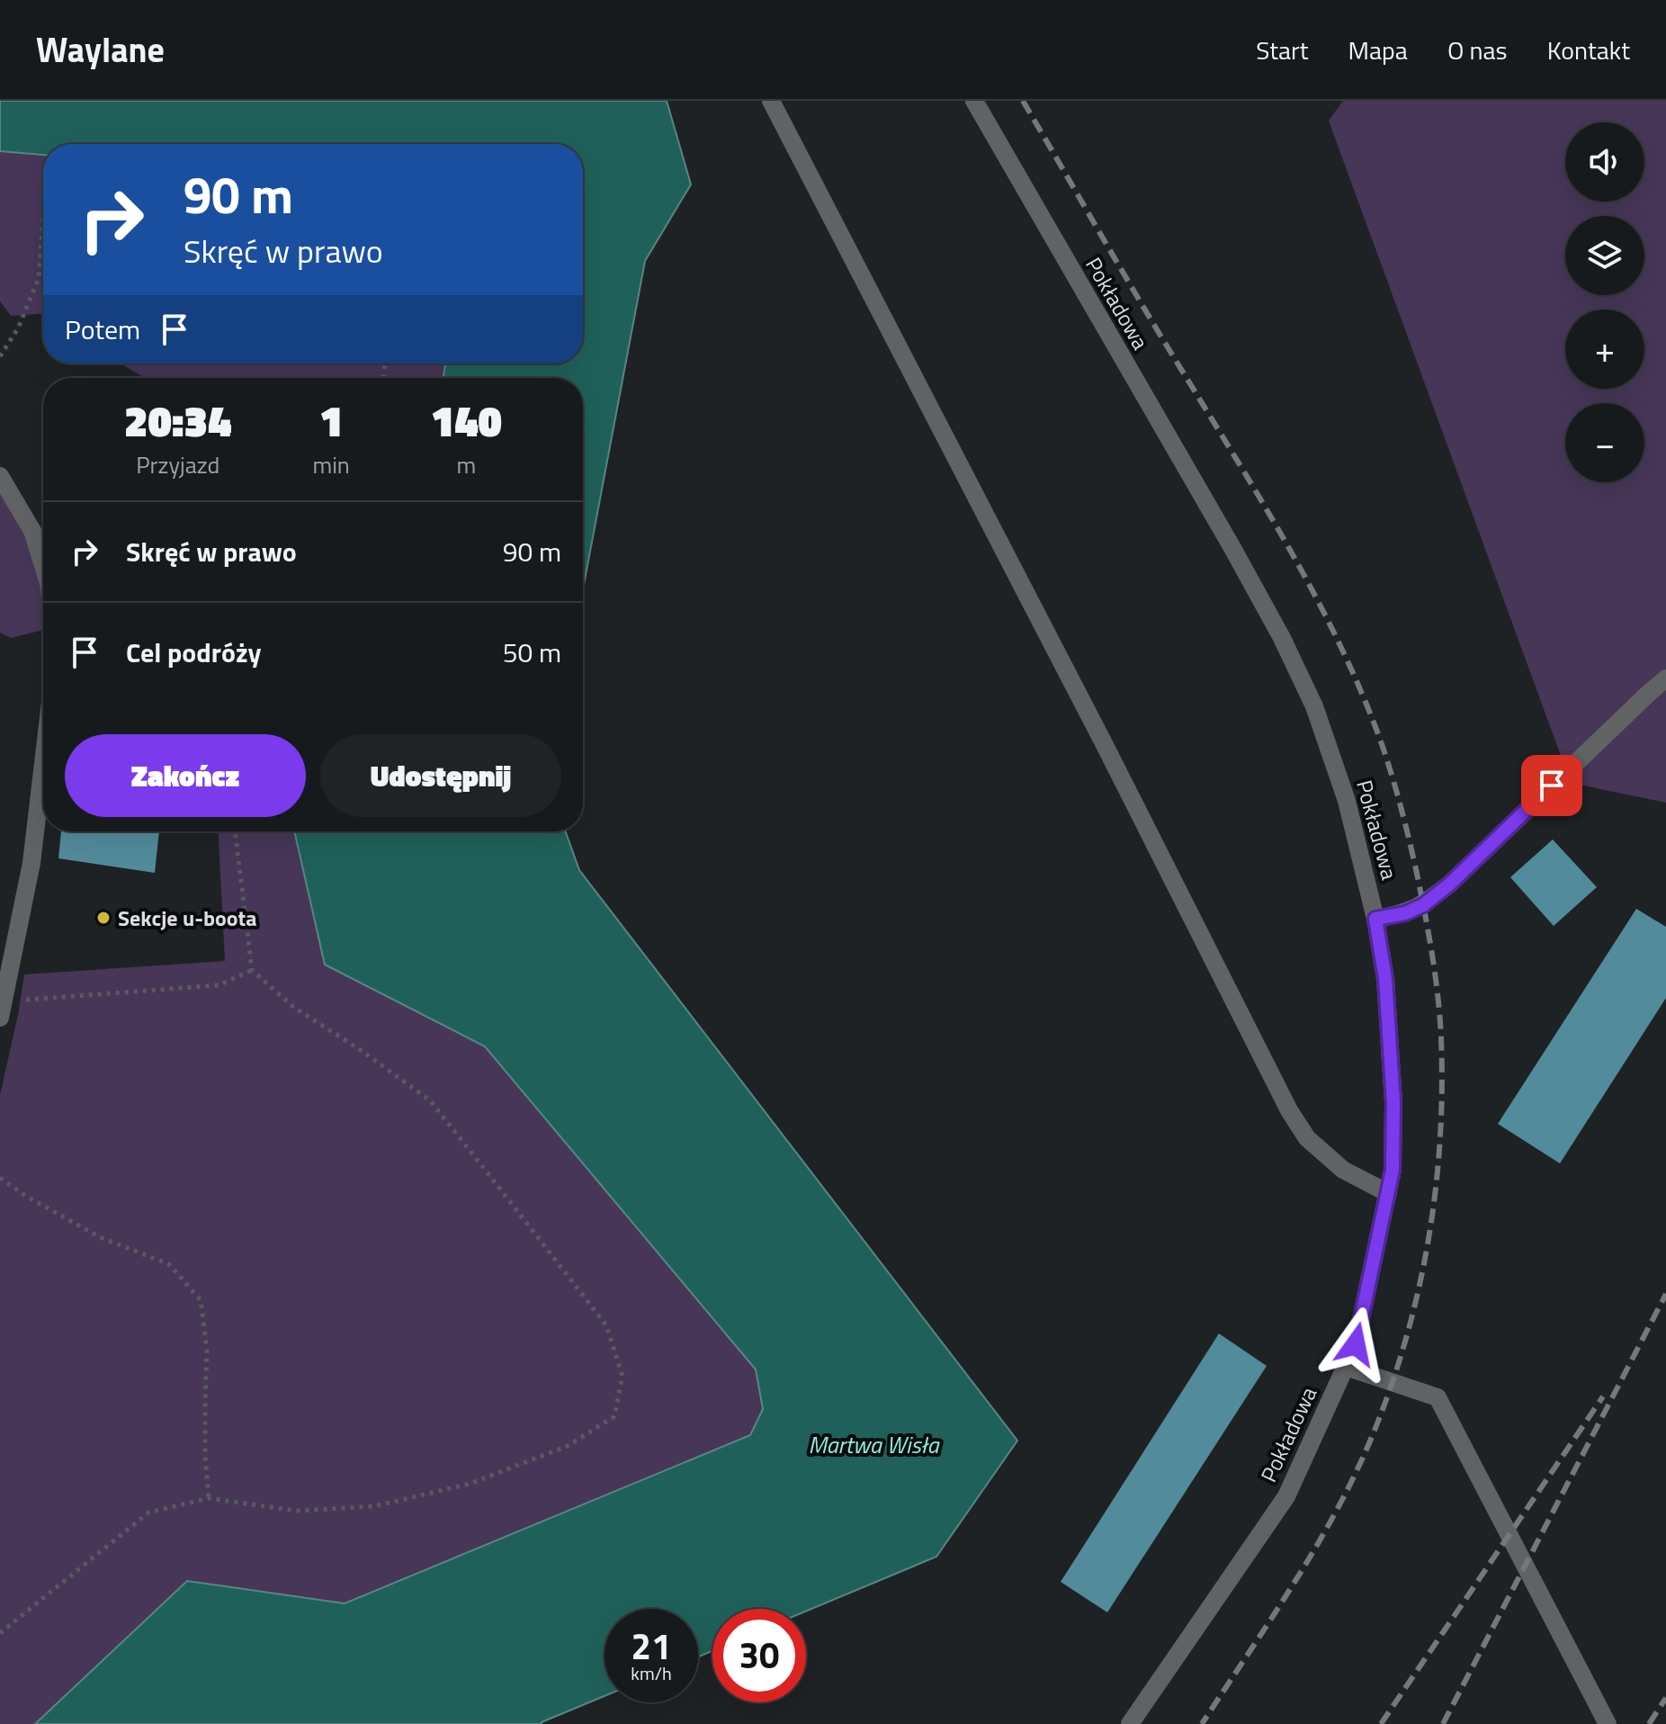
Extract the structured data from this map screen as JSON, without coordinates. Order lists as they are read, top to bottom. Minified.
{"streets":{"street":["Pokładowa"]},"water":["Martwa Wisła"],"places":["Sekcje u-boota"],"page":{"header":"Waylane","nav":["Start","Mapa","O nas","Kontakt"],"map_buttons":["+","−"],"turn":["90 m","Skręć w prawo"],"then":"Potem","eta":["20:34","Przyjazd","1","min","140","m"],"list":[{"name":"Skręć w prawo","value":"90 m"},{"name":"Cel podróży","value":"50 m"}],"buttons":["Zakończ","Udostępnij"],"speed":"21 km/h","limit":"30"}}
